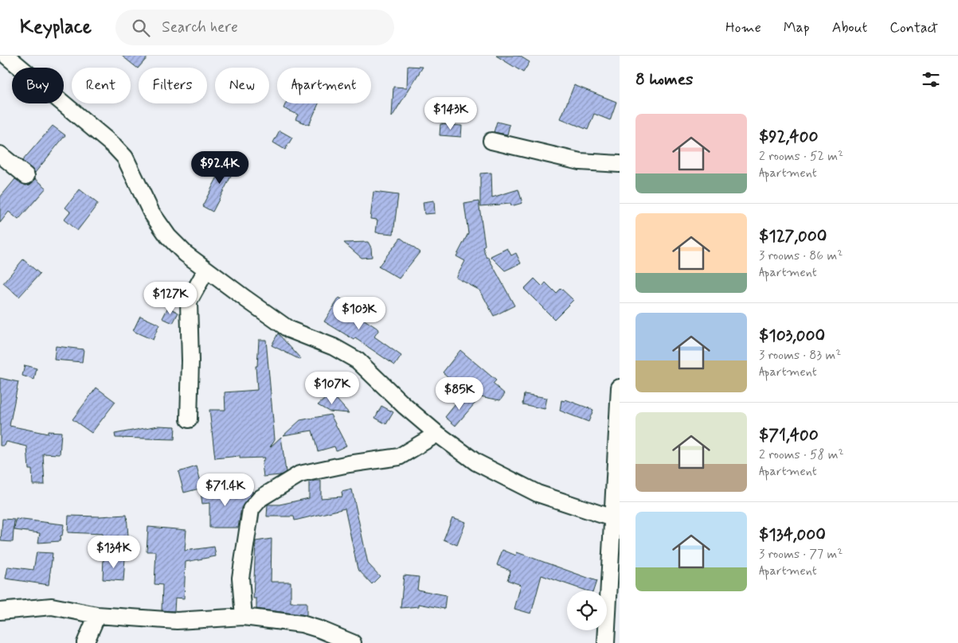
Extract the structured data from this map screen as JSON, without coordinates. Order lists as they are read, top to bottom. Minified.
{"page":{"header":"Keyplace","search":"Search here","nav":["Home","Map","About","Contact"],"heading":"8 homes","chip":["Buy","Rent","Filters","New","Apartment"],"price":["$143K","$92.4K","$127K","$103K","$107K","$85K","$71.4K","$134K"],"list":[{"name":"$92,400","note":"2 rooms · 52 m² · Apartment"},{"name":"$127,000","note":"3 rooms · 86 m² · Apartment"},{"name":"$103,000","note":"3 rooms · 83 m² · Apartment"},{"name":"$71,400","note":"2 rooms · 58 m² · Apartment"},{"name":"$134,000","note":"3 rooms · 77 m² · Apartment"}]}}
